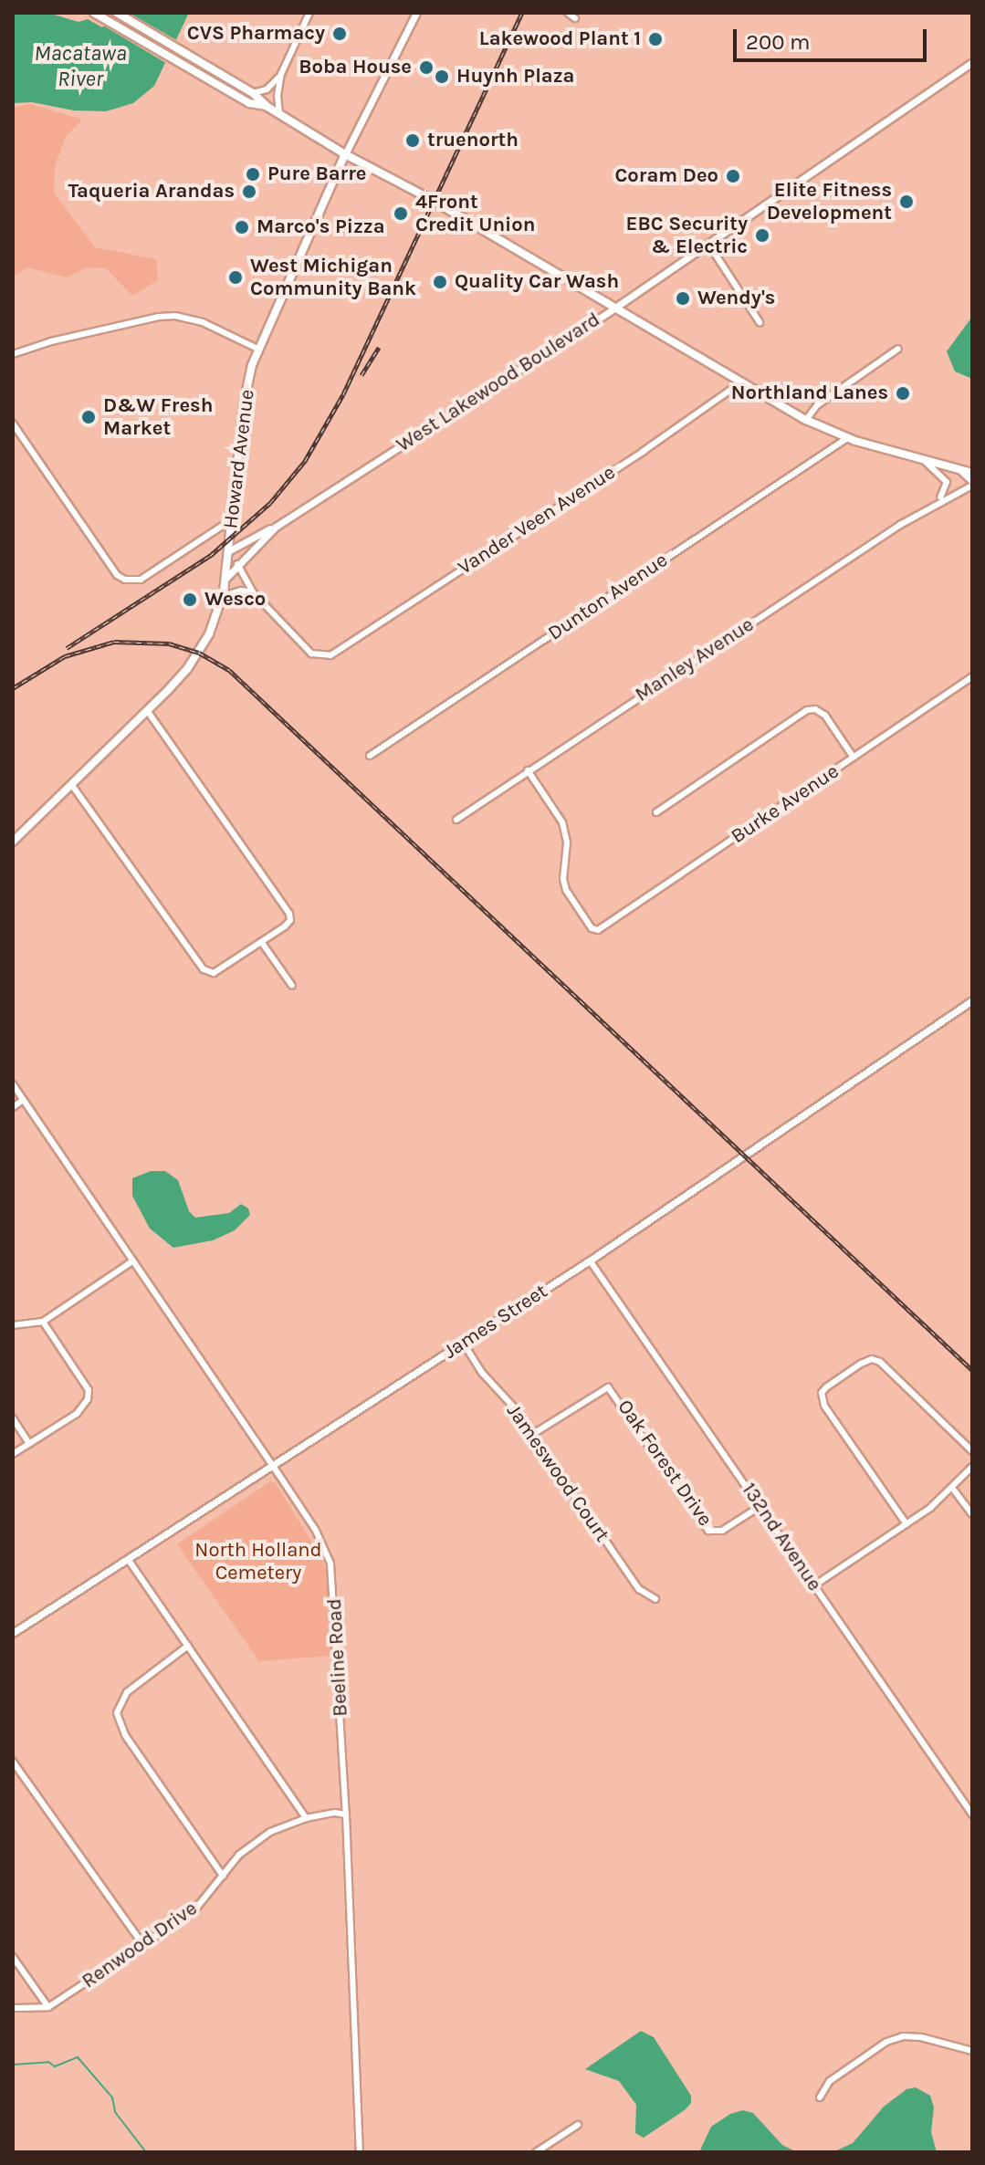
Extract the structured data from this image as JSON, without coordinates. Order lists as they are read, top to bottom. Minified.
{"streets":{"main road":["Howard Avenue"],"street":["West Lakewood Boulevard","Vander Veen Avenue","Dunton Avenue","Manley Avenue","Burke Avenue","James Street","Oak Forest Drive","Jameswood Court","132nd Avenue","Beeline Road","Renwood Drive"]},"crossings":[["West Lakewood Boulevard","Howard Avenue"],["Manley Avenue","Burke Avenue"],["James Street","Jameswood Court"],["James Street","132nd Avenue"],["James Street","Beeline Road"],["Oak Forest Drive","Jameswood Court"],["Oak Forest Drive","132nd Avenue"],["Beeline Road","Renwood Drive"]],"water":["Macatawa River"],"parks":["North Holland Cemetery"],"places":["CVS Pharmacy","Lakewood Plant 1","Boba House","Huynh Plaza","truenorth","Pure Barre","Coram Deo","Taqueria Arandas","Elite Fitness Development","4Front Credit Union","Marco's Pizza","EBC Security & Electric","West Michigan Community Bank","Quality Car Wash","Wendy's","Northland Lanes","D&W Fresh Market","Wesco"],"scale_bar":"200 m"}
